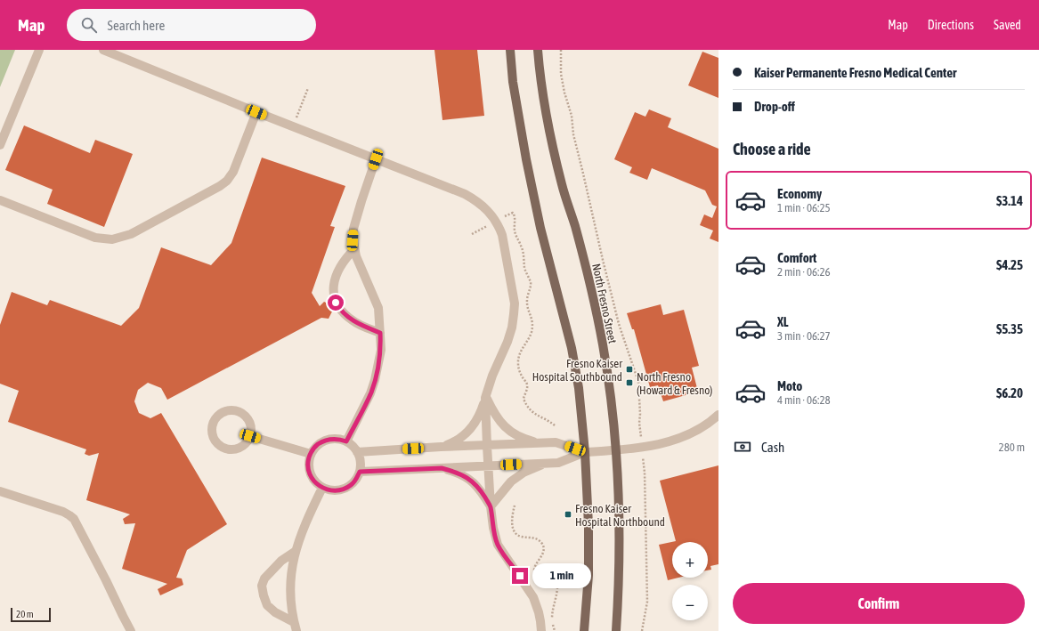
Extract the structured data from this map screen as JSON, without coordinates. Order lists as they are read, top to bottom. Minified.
{"streets":{"main road":["North Fresno Street"]},"places":{"transit":["Fresno Kaiser Hospital Southbound","North Fresno (Howard & Fresno)","Fresno Kaiser Hospital Northbound"]},"scale_bar":"20 m","page":{"header":"Map","search":"Search here","nav":["Map","Directions","Saved"],"banner":["Kaiser Permanente Fresno Medical Center","Drop-off"],"heading":"Choose a ride","list":[{"name":"Economy","note":"1 min · 06:25","value":"$3.14"},{"name":"Comfort","note":"2 min · 06:26","value":"$4.25"},{"name":"XL","note":"3 min · 06:27","value":"$5.35"},{"name":"Moto","note":"4 min · 06:28","value":"$6.20"}],"pay":["Cash","280 m"],"map_buttons":["+","−"],"bubble":"1 min","buttons":"Confirm","scale":"20 m"}}
